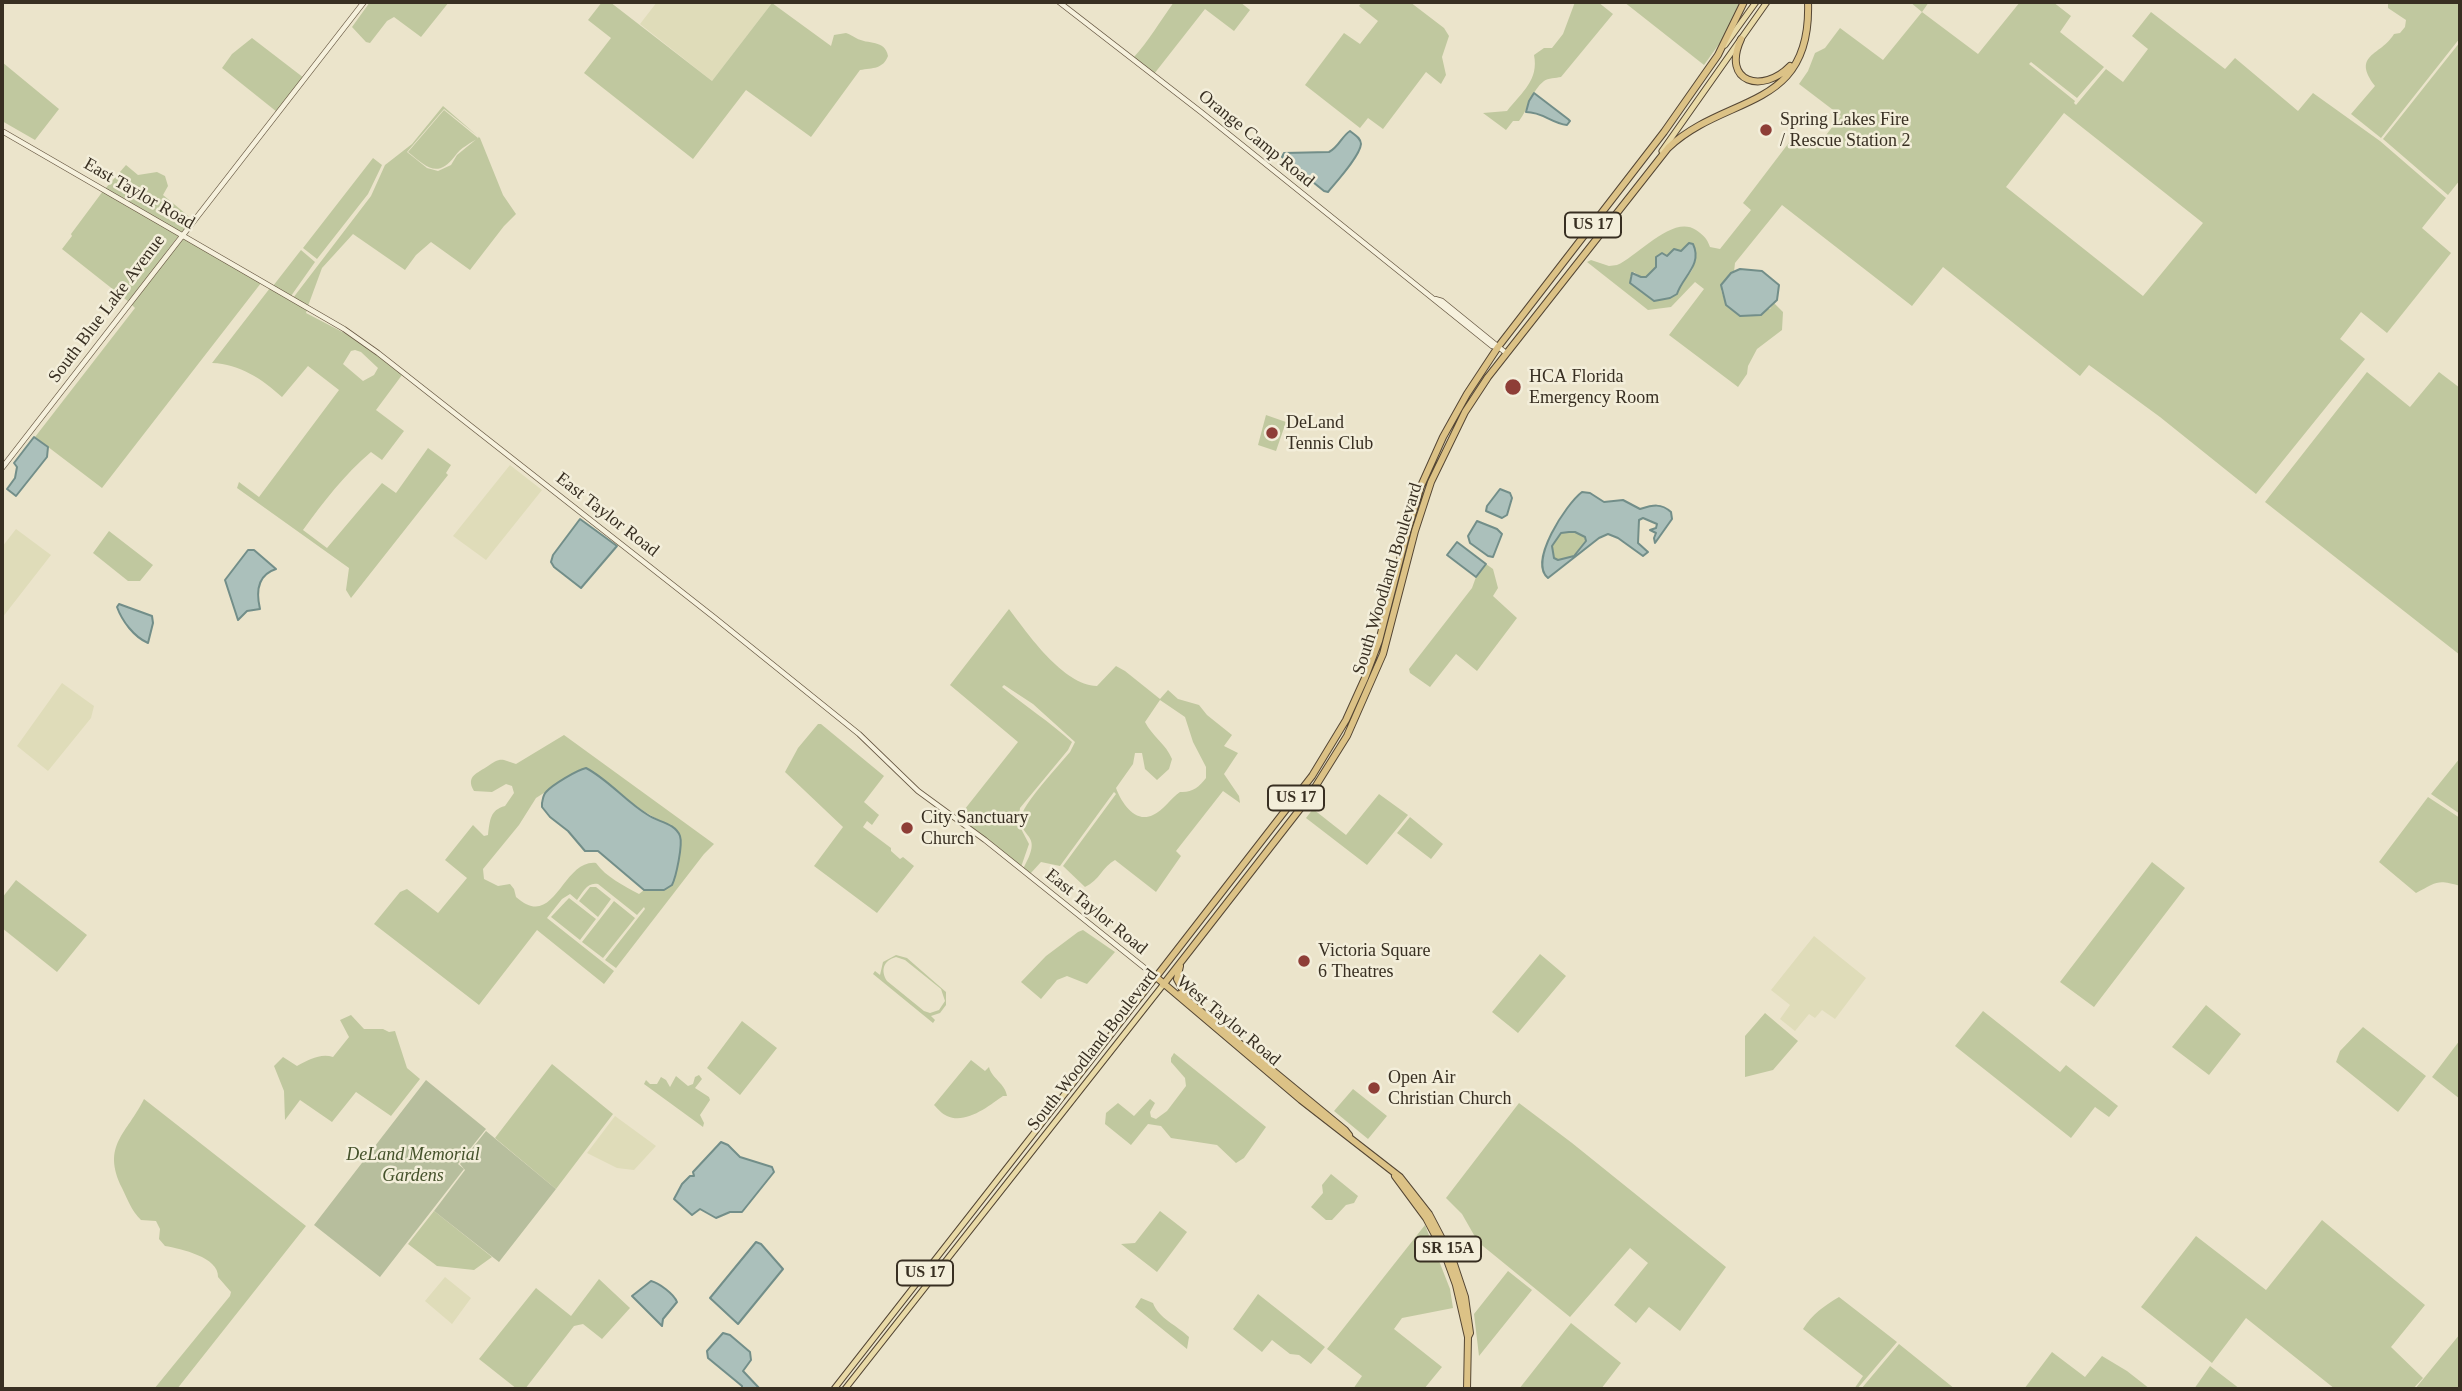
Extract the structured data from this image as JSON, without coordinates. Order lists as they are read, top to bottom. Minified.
{"streets":{"highway":["US 17","South Woodland Boulevard","West Taylor Road","SR 15A"],"main road":["Orange Camp Road","East Taylor Road","South Blue Lake Avenue"]},"crossings":[["Orange Camp Road","South Woodland Boulevard"],["East Taylor Road","South Blue Lake Avenue"],["East Taylor Road","South Woodland Boulevard"],["East Taylor Road","West Taylor Road"],["South Woodland Boulevard","West Taylor Road"],["West Taylor Road","SR 15A"]],"parks":["DeLand Memorial Gardens"],"places":["Spring Lakes Fire / Rescue Station 2","HCA Florida Emergency Room","DeLand Tennis Club","City Sanctuary Church","Victoria Square 6 Theatres","Open Air Christian Church"]}
